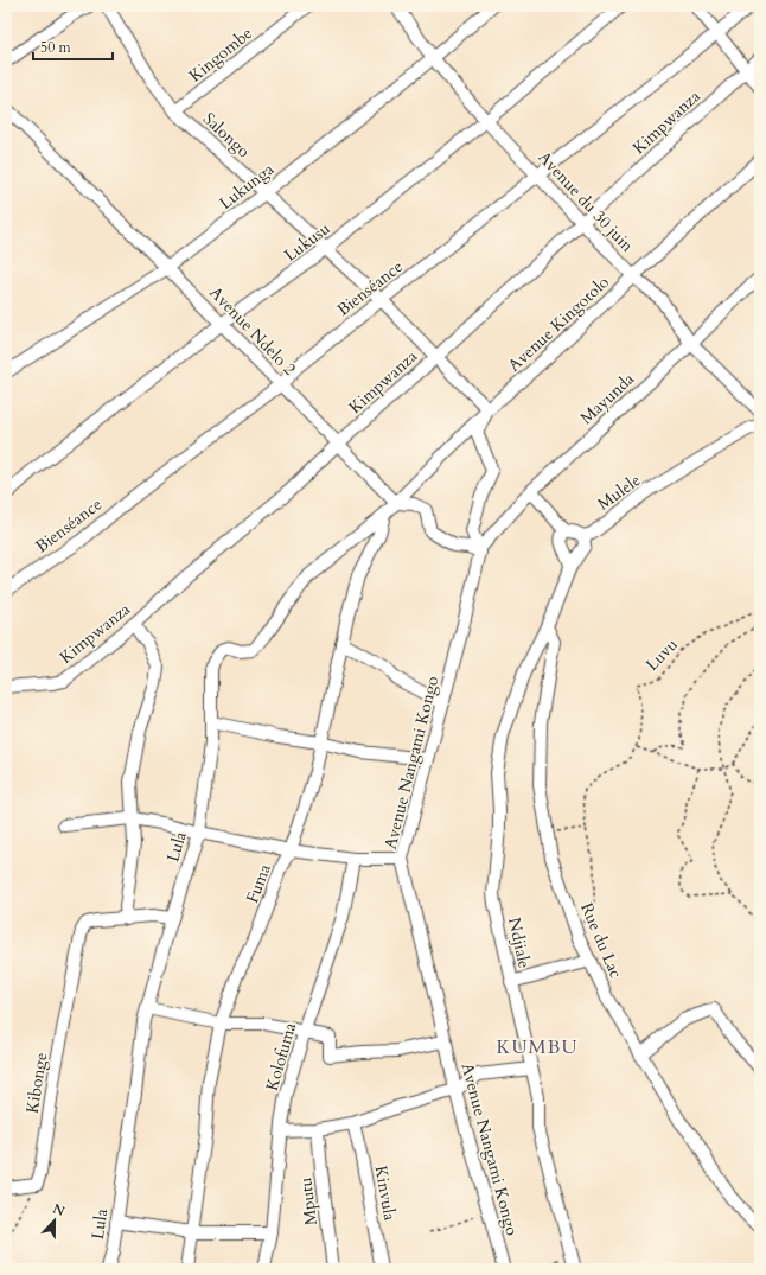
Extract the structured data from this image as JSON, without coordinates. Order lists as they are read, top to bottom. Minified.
{"streets":{"street":["Kingombe","Kimpwanza","Salongo","Lukunga","Avenue du 30 juin","Lukusu","Bienséance","Avenue Kingotolo","Avenue Ndelo 2","Mayunda","Mulele","Avenue Nangami Kongo","Lula","Fuma","Rue du Lac","Ndjiale","Kolofuma","Kibonge","Kinvula","Mputu"],"path":["Luvu"]},"crossings":[["Kingombe","Salongo"],["Kimpwanza","Salongo"],["Kimpwanza","Avenue du 30 juin"],["Kimpwanza","Avenue Ndelo 2"],["Salongo","Lukunga"],["Salongo","Lukusu"],["Salongo","Bienséance"],["Salongo","Avenue Kingotolo"],["Lukunga","Avenue du 30 juin"],["Lukunga","Avenue Ndelo 2"],["Avenue du 30 juin","Lukusu"],["Avenue du 30 juin","Bienséance"],["Avenue du 30 juin","Avenue Kingotolo"],["Avenue du 30 juin","Mayunda"],["Lukusu","Avenue Ndelo 2"],["Bienséance","Avenue Ndelo 2"],["Avenue Kingotolo","Avenue Ndelo 2"],["Avenue Kingotolo","Lula"],["Avenue Kingotolo","Fuma"],["Mayunda","Avenue Nangami Kongo"],["Lula","Fuma"],["Rue du Lac","Ndjiale"]],"districts":["KUMBU"],"scale_bar":"50 m","north":"top"}
